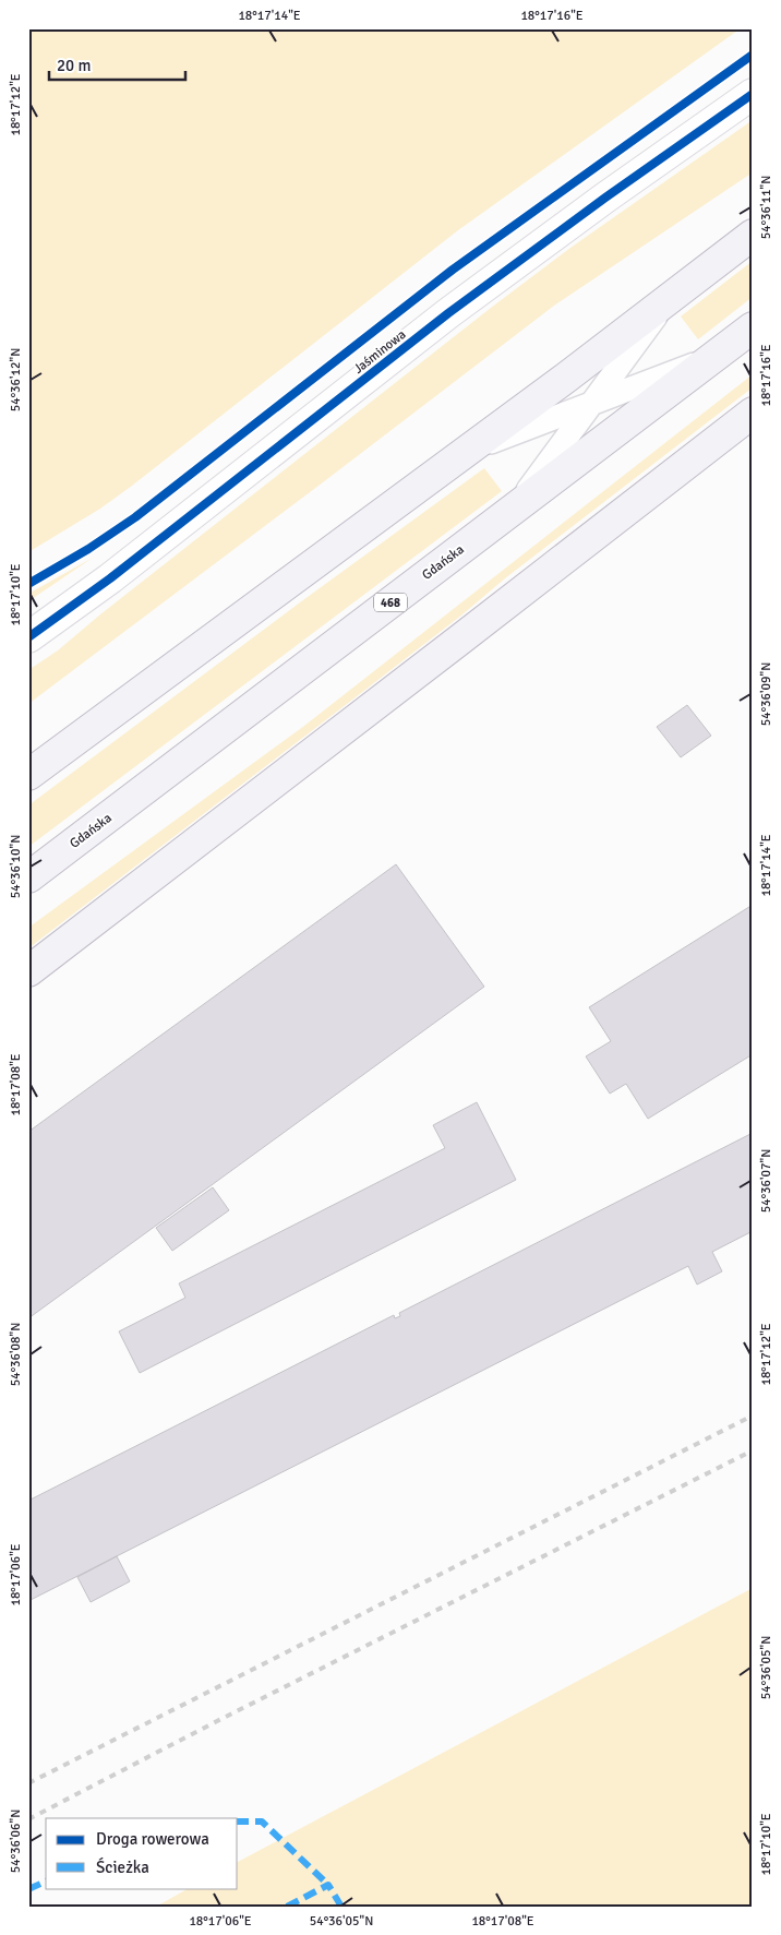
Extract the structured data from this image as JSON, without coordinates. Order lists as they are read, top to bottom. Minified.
{"streets":{"main road":["Gdańska","468"],"street":["Jaśminowa"]},"legend":["Droga rowerowa","Ścieżka"],"scale_bar":"20 m","coordinates":["18°17'14\"E","18°17'16\"E","18°17'12\"E","54°36'11\"N","54°36'12\"N","18°17'10\"E","54°36'09\"N","54°36'10\"N","18°17'08\"E","54°36'07\"N","54°36'08\"N","18°17'06\"E","54°36'05\"N","54°36'06\"N"]}
